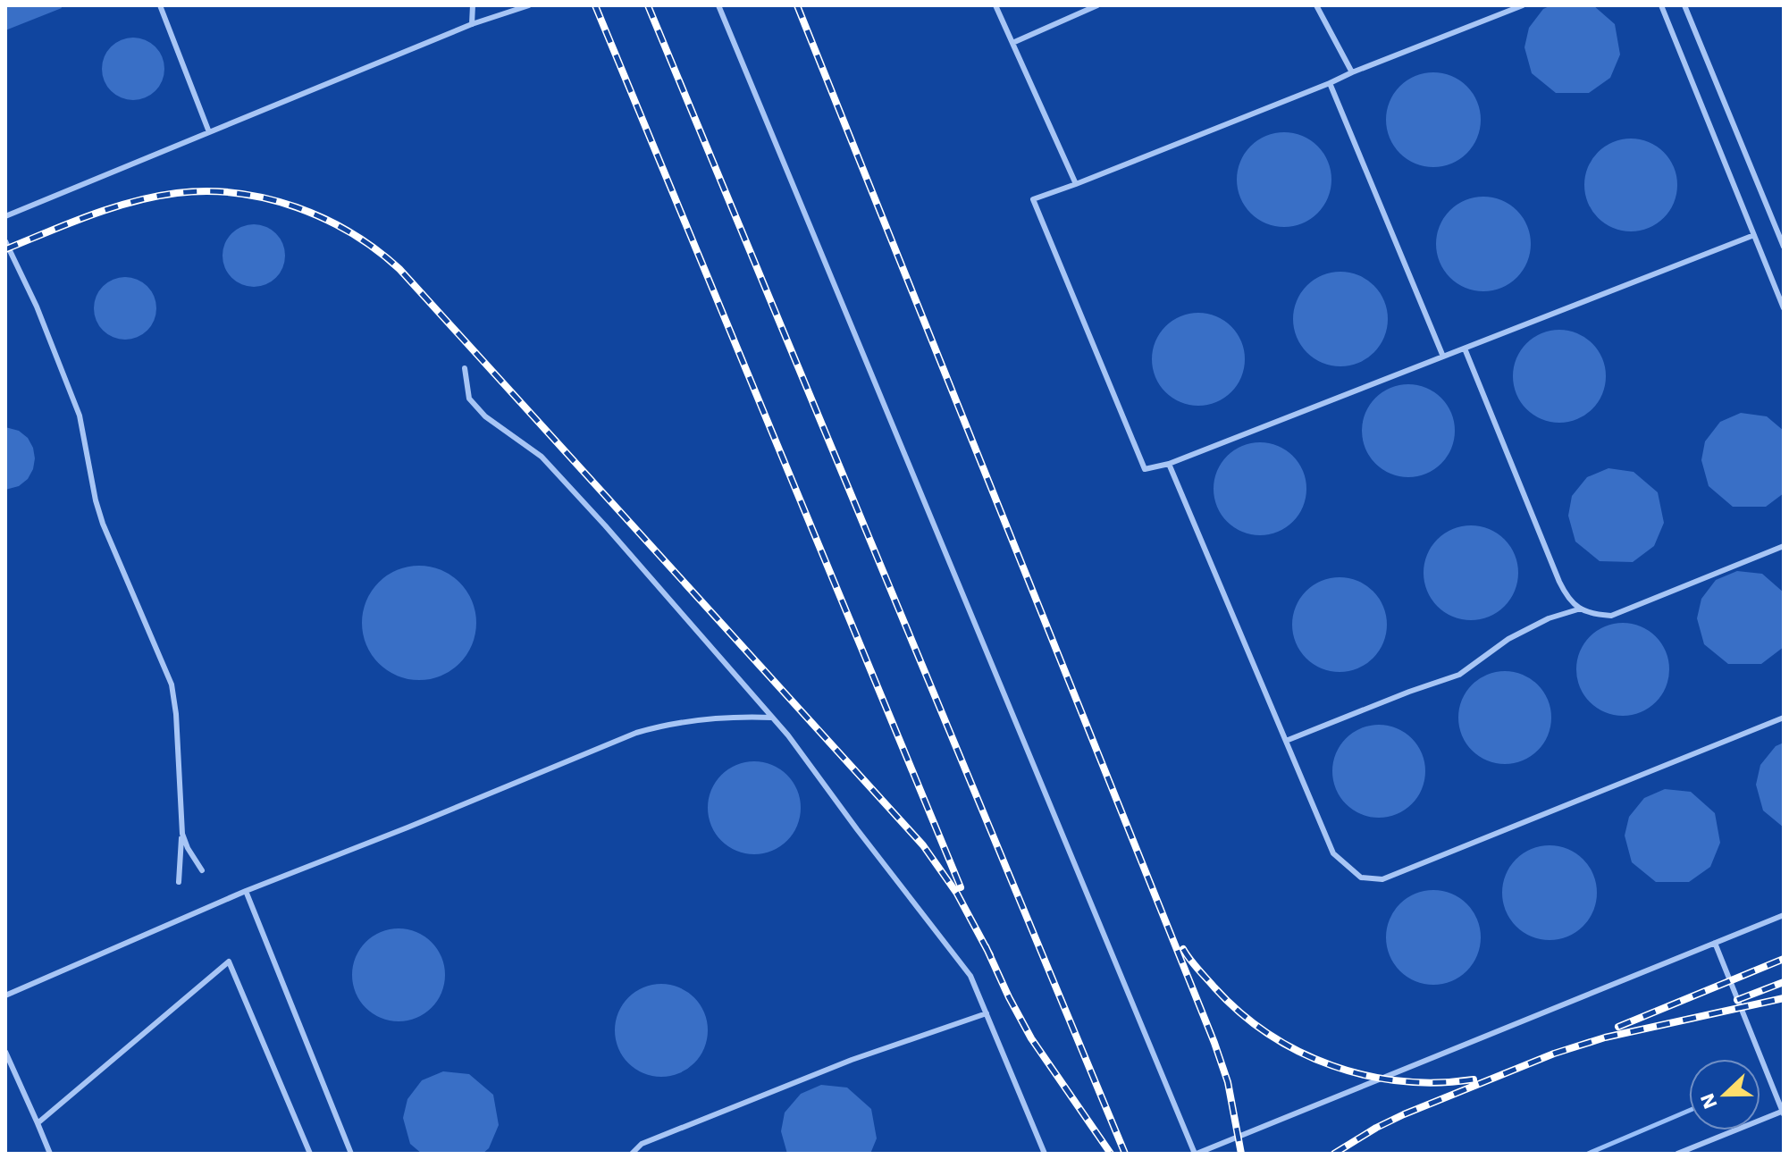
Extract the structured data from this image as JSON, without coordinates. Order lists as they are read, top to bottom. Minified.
{"north":"left"}
